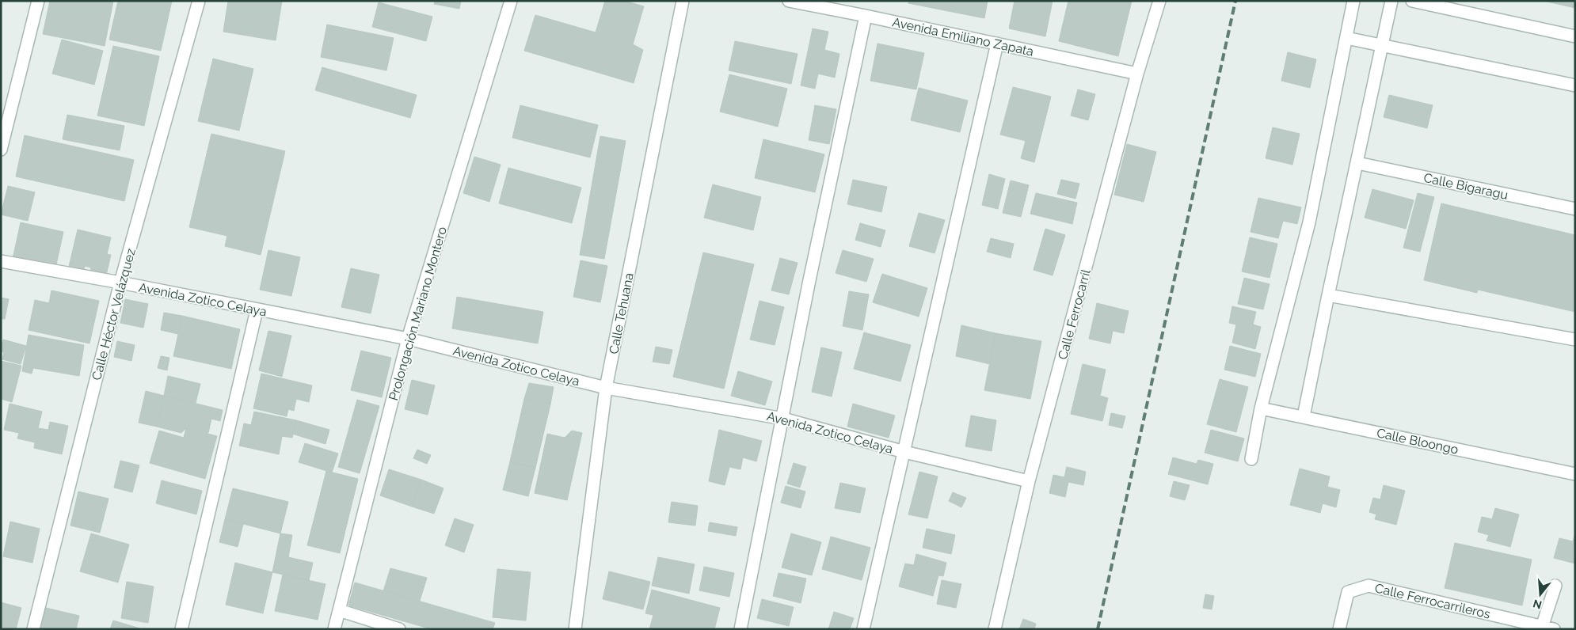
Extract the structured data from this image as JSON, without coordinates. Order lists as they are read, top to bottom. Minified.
{"streets":{"street":["Avenida Emiliano Zapata","Calle Bigaragu","Avenida Zotico Celaya","Prolongación Mariano Montero","Calle Tehuana","Calle Héctor Velázquez","Calle Ferrocarril","Calle Bloongo","Calle Ferrocarrileros"]},"crossings":[["Avenida Emiliano Zapata","Calle Ferrocarril"],["Avenida Zotico Celaya","Prolongación Mariano Montero"],["Avenida Zotico Celaya","Calle Tehuana"],["Avenida Zotico Celaya","Calle Héctor Velázquez"],["Avenida Zotico Celaya","Calle Ferrocarril"]],"north":"bottom"}
